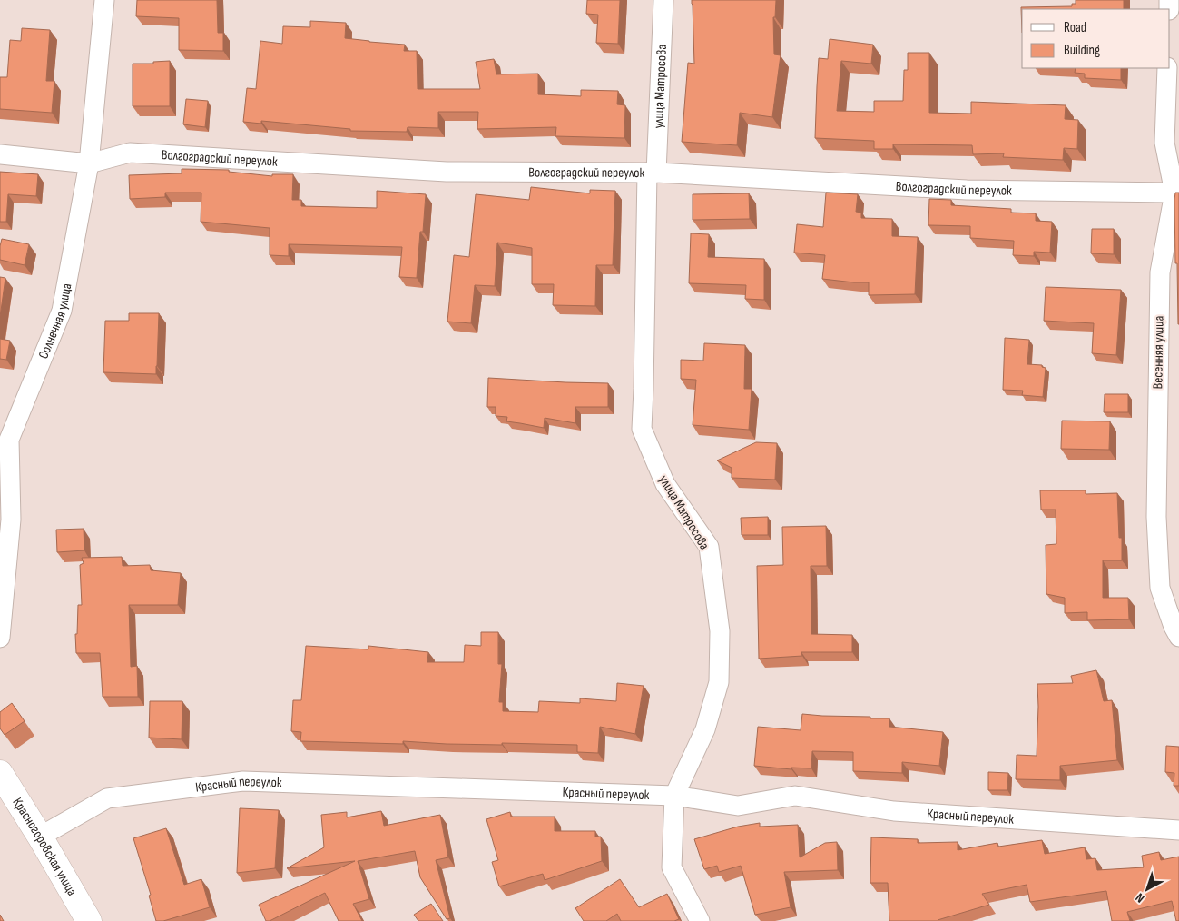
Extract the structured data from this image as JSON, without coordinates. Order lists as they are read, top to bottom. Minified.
{"streets":{"street":["улица Матросова","Волгоградский переулок","Солнечная улица","Весенняя улица","Красный переулок","Красногоровская улица"]},"crossings":[["улица Матросова","Волгоградский переулок"],["улица Матросова","Красный переулок"],["Волгоградский переулок","Солнечная улица"],["Волгоградский переулок","Весенняя улица"],["Красный переулок","Красногоровская улица"]],"legend":["Road","Building"],"north":"bottom left"}
